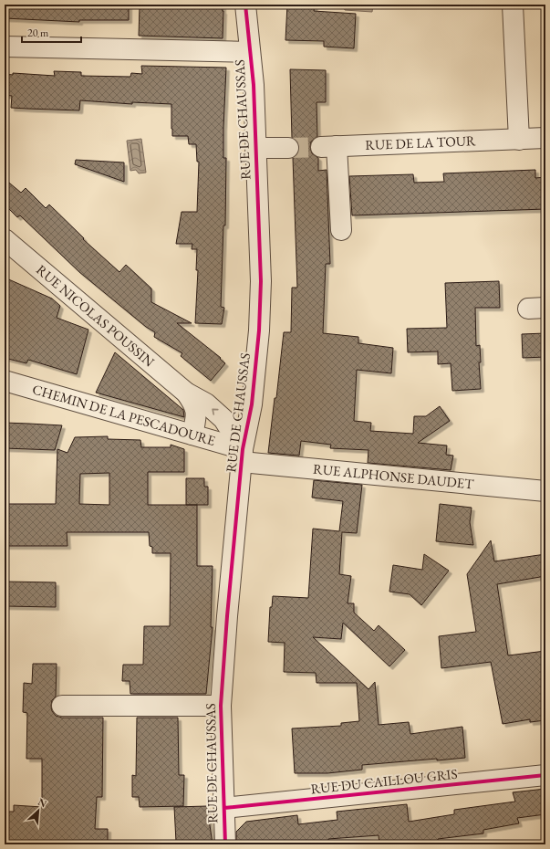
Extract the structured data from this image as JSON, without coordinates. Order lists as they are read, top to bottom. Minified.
{"streets":{"street":["RUE DE CHAUSSAS","RUE DE LA TOUR","RUE NICOLAS POUSSIN","CHEMIN DE LA PESCADOURE","RUE ALPHONSE DAUDET","RUE DU CAILLOU GRIS"]},"crossings":[["RUE DE CHAUSSAS","RUE NICOLAS POUSSIN"],["RUE DE CHAUSSAS","CHEMIN DE LA PESCADOURE"],["RUE DE CHAUSSAS","RUE ALPHONSE DAUDET"],["RUE DE CHAUSSAS","RUE DU CAILLOU GRIS"],["RUE NICOLAS POUSSIN","CHEMIN DE LA PESCADOURE"],["RUE NICOLAS POUSSIN","RUE ALPHONSE DAUDET"],["CHEMIN DE LA PESCADOURE","RUE ALPHONSE DAUDET"]],"scale_bar":"20 m","north":"top right"}
